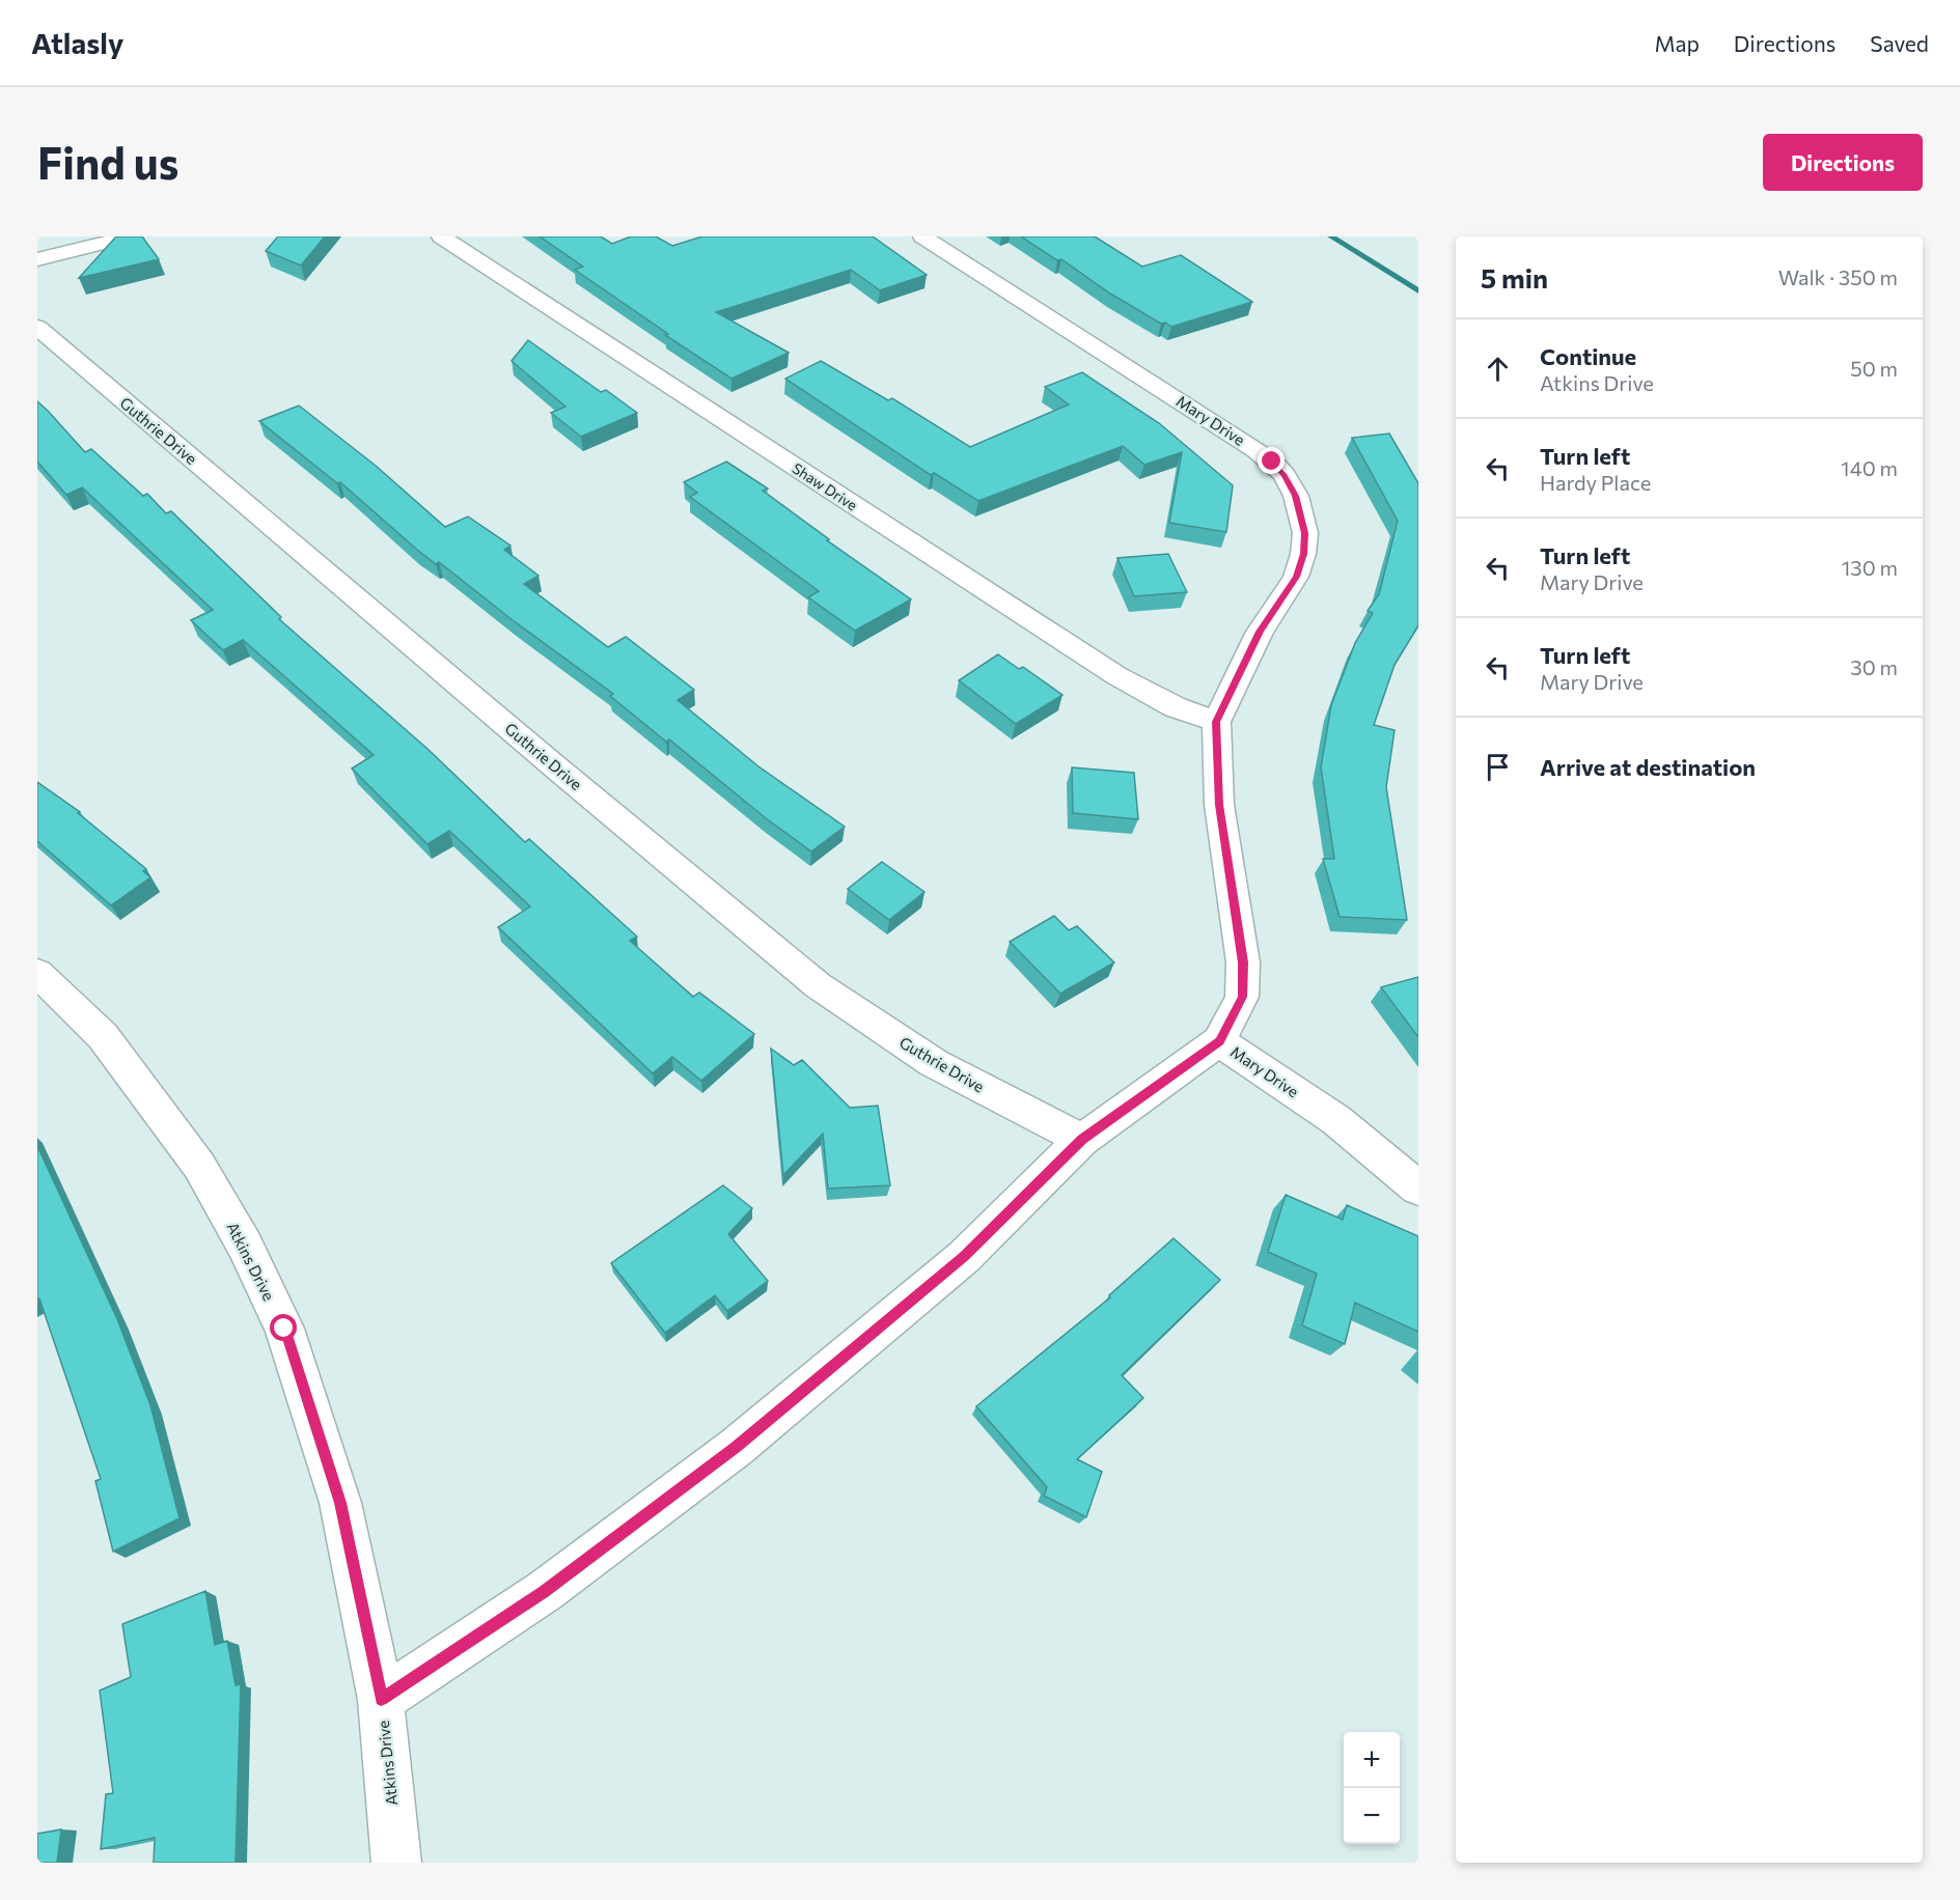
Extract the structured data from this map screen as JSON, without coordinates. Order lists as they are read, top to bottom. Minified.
{"streets":{"street":["Mary Drive","Guthrie Drive","Shaw Drive","Atkins Drive"]},"crossings":[["Mary Drive","Shaw Drive"]],"page":{"header":"Atlasly","nav":["Map","Directions","Saved"],"buttons":"Directions","title":"Find us","heading":["5 min","Walk · 350 m"],"list":[["Continue","Atkins Drive","50 m"],["Turn left","Hardy Place","140 m"],["Turn left","Mary Drive","130 m"],["Turn left","Mary Drive","30 m"],"Arrive at destination"],"map_buttons":["+","−"]}}
